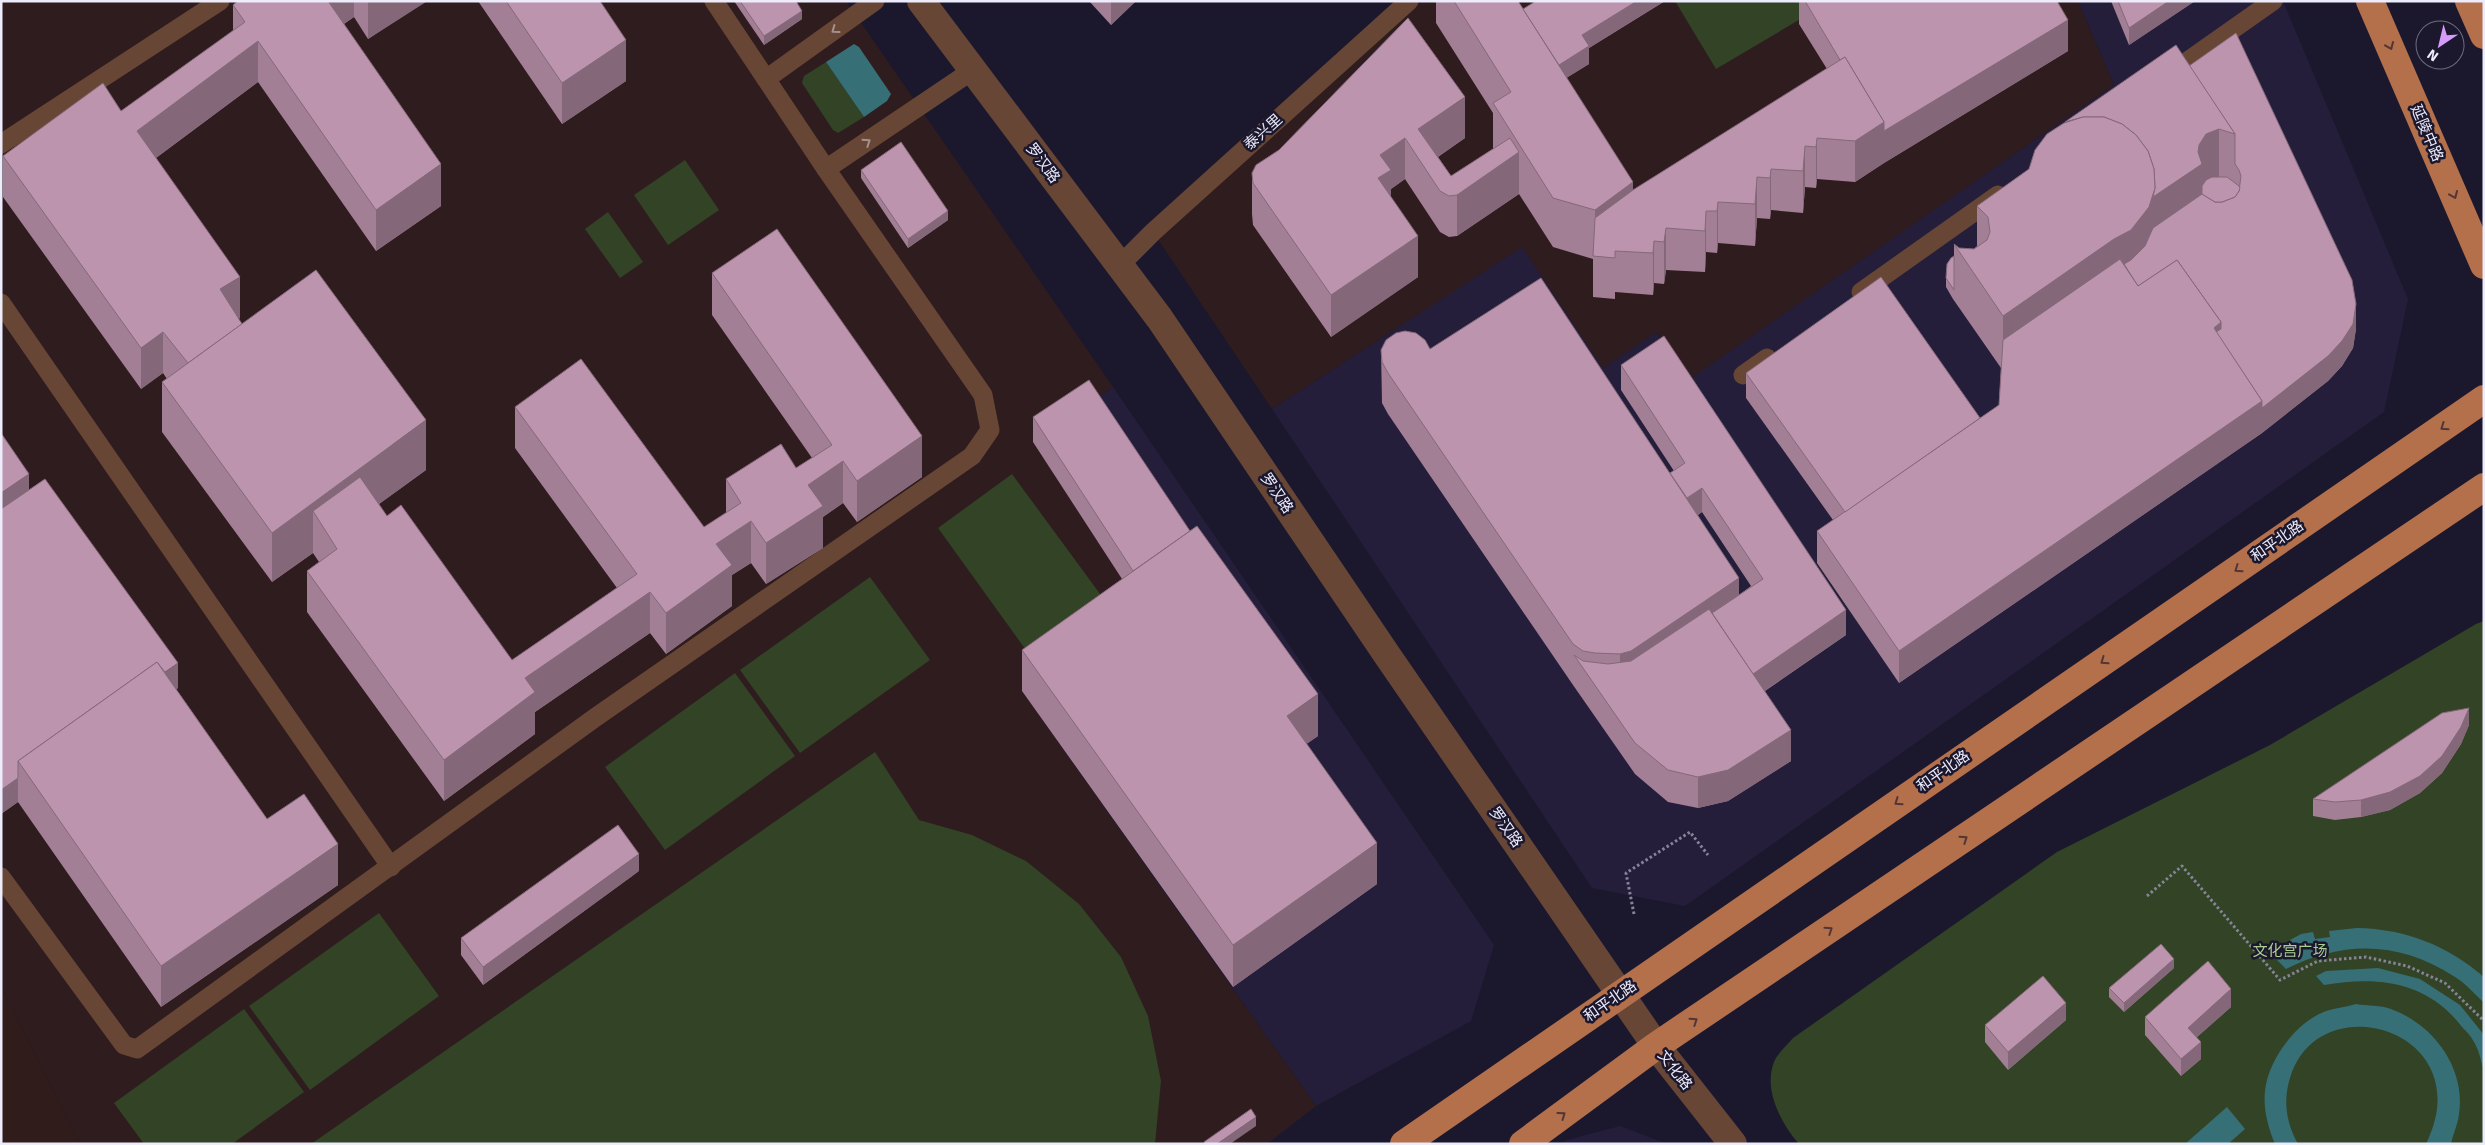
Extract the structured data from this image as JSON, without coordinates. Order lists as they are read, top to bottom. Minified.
{"streets":{"main road":["延陵中路","和平北路"],"street":["罗汉路","文化路"],"lane":["泰兴里"]},"crossings":[["泰兴里","罗汉路"],["罗汉路","和平北路"],["罗汉路","文化路"],["和平北路","文化路"]],"one_way":["延陵中路"],"parks":["文化宫广场"],"north":"bottom left"}
